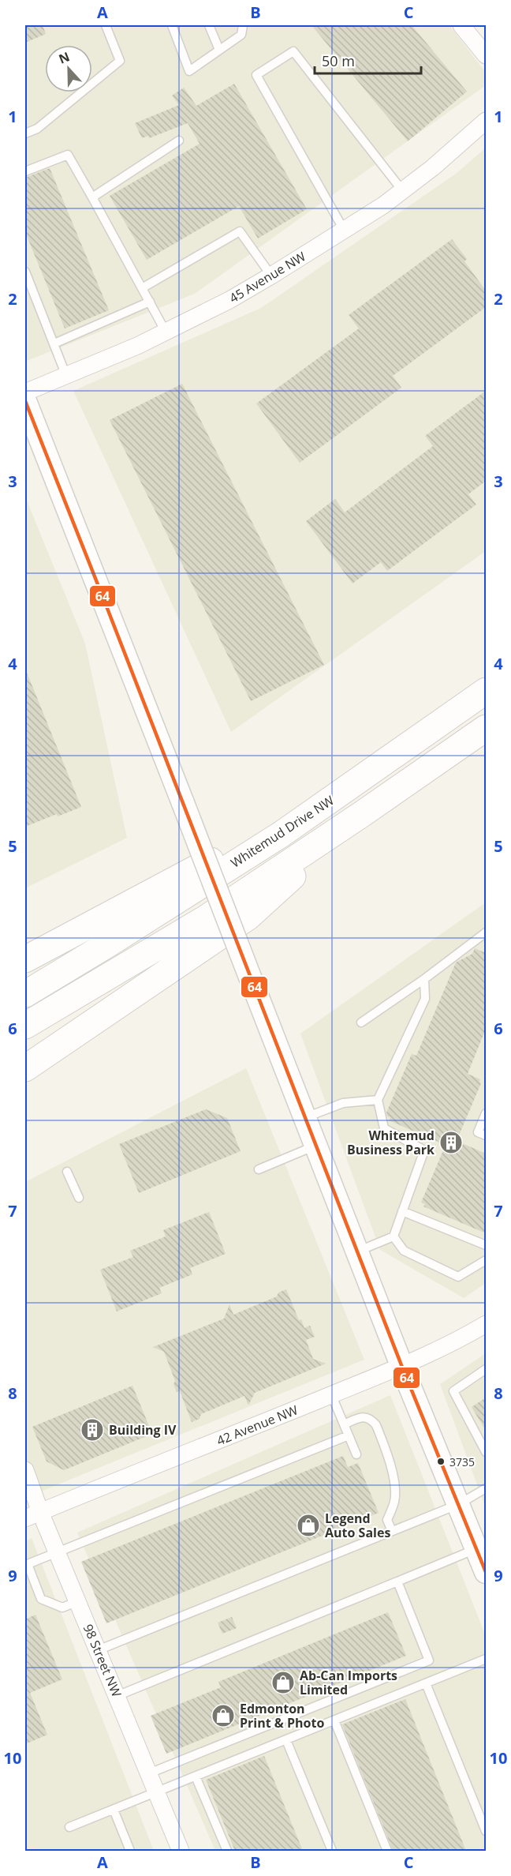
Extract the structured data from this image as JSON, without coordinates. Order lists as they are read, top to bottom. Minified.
{"streets":{"highway":["Whitemud Drive NW"],"street":["45 Avenue NW","42 Avenue NW","98 Street NW"]},"crossings":[["42 Avenue NW","98 Street NW"]],"places":{"building":["Whitemud Business Park","Building IV"],"other":["3735"],"shop":["Legend Auto Sales","Ab-Can Imports Limited","Edmonton Print & Photo"]},"lines":["transit line 64"],"scale_bar":"50 m","north":"top","grid":{"columns":["A","B","C"],"rows":["1","2","3","4","5","6","7","8","9","10"]}}
